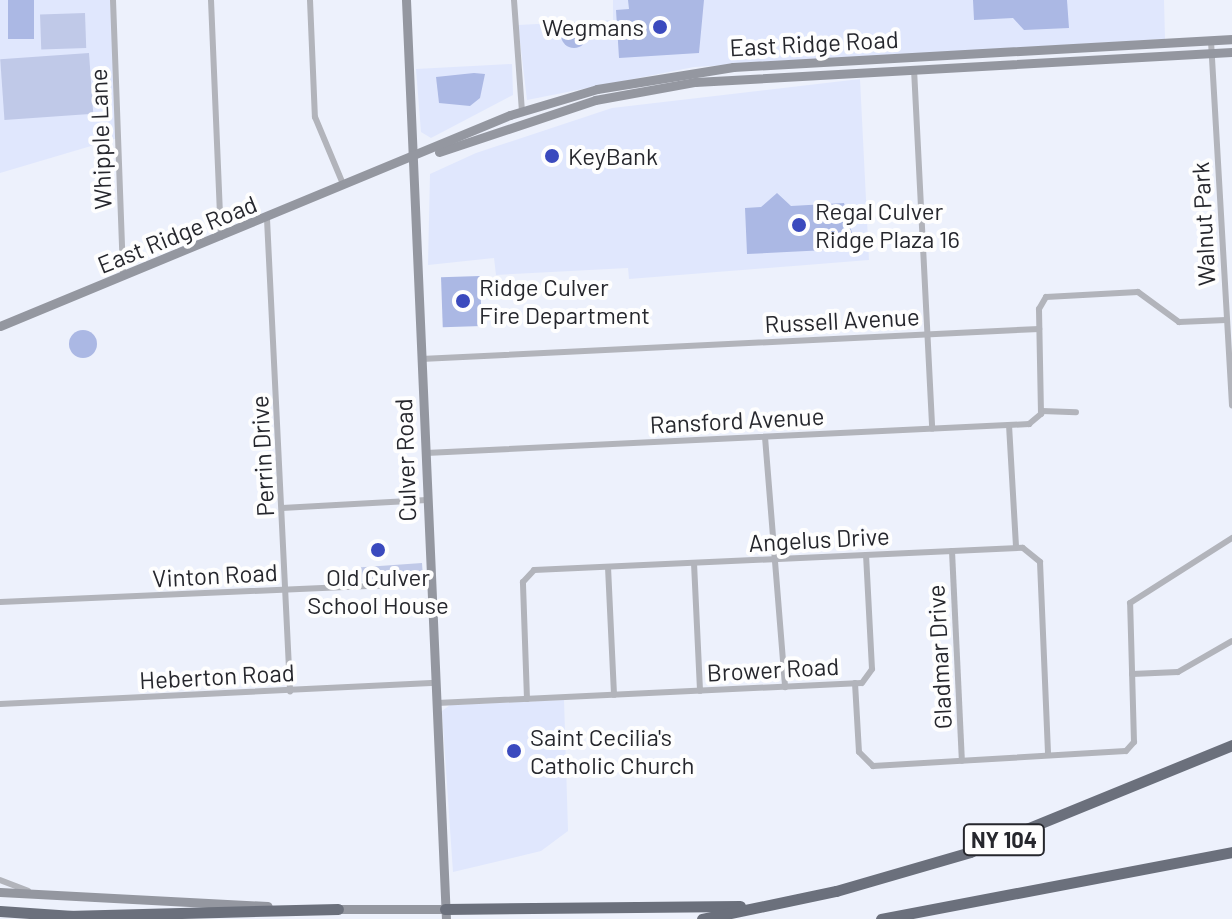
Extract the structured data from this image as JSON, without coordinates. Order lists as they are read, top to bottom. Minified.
{"streets":{"highway":["NY 104"],"main road":["East Ridge Road","Culver Road"],"street":["Whipple Lane","Walnut Park","Russell Avenue","Ransford Avenue","Perrin Drive","Angelus Drive","Vinton Road","Gladmar Drive","Brower Road","Heberton Road"]},"crossings":[["East Ridge Road","Whipple Lane"],["East Ridge Road","Walnut Park"],["East Ridge Road","Perrin Drive"],["East Ridge Road","Culver Road"],["Russell Avenue","Culver Road"],["Ransford Avenue","Culver Road"],["Perrin Drive","Vinton Road"],["Perrin Drive","Heberton Road"],["Culver Road","Vinton Road"],["Culver Road","Brower Road"],["Culver Road","Heberton Road"],["Angelus Drive","Gladmar Drive"],["Angelus Drive","Brower Road"],["Gladmar Drive","Brower Road"]],"places":["Wegmans","KeyBank","Regal Culver Ridge Plaza 16","Ridge Culver Fire Department","Old Culver School House","Saint Cecilia's Catholic Church"]}
